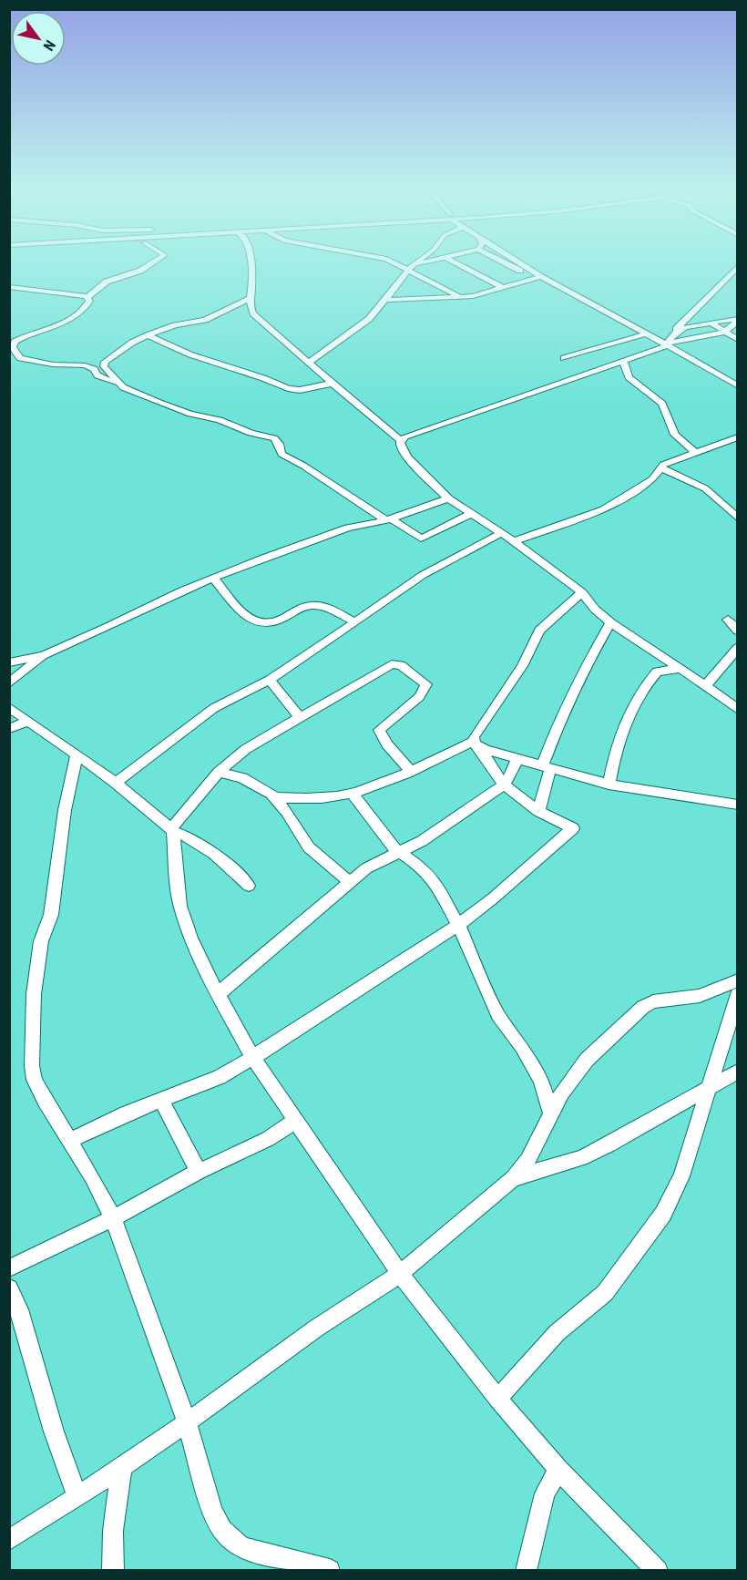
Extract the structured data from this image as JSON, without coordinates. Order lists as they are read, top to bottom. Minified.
{"north":"bottom right"}
